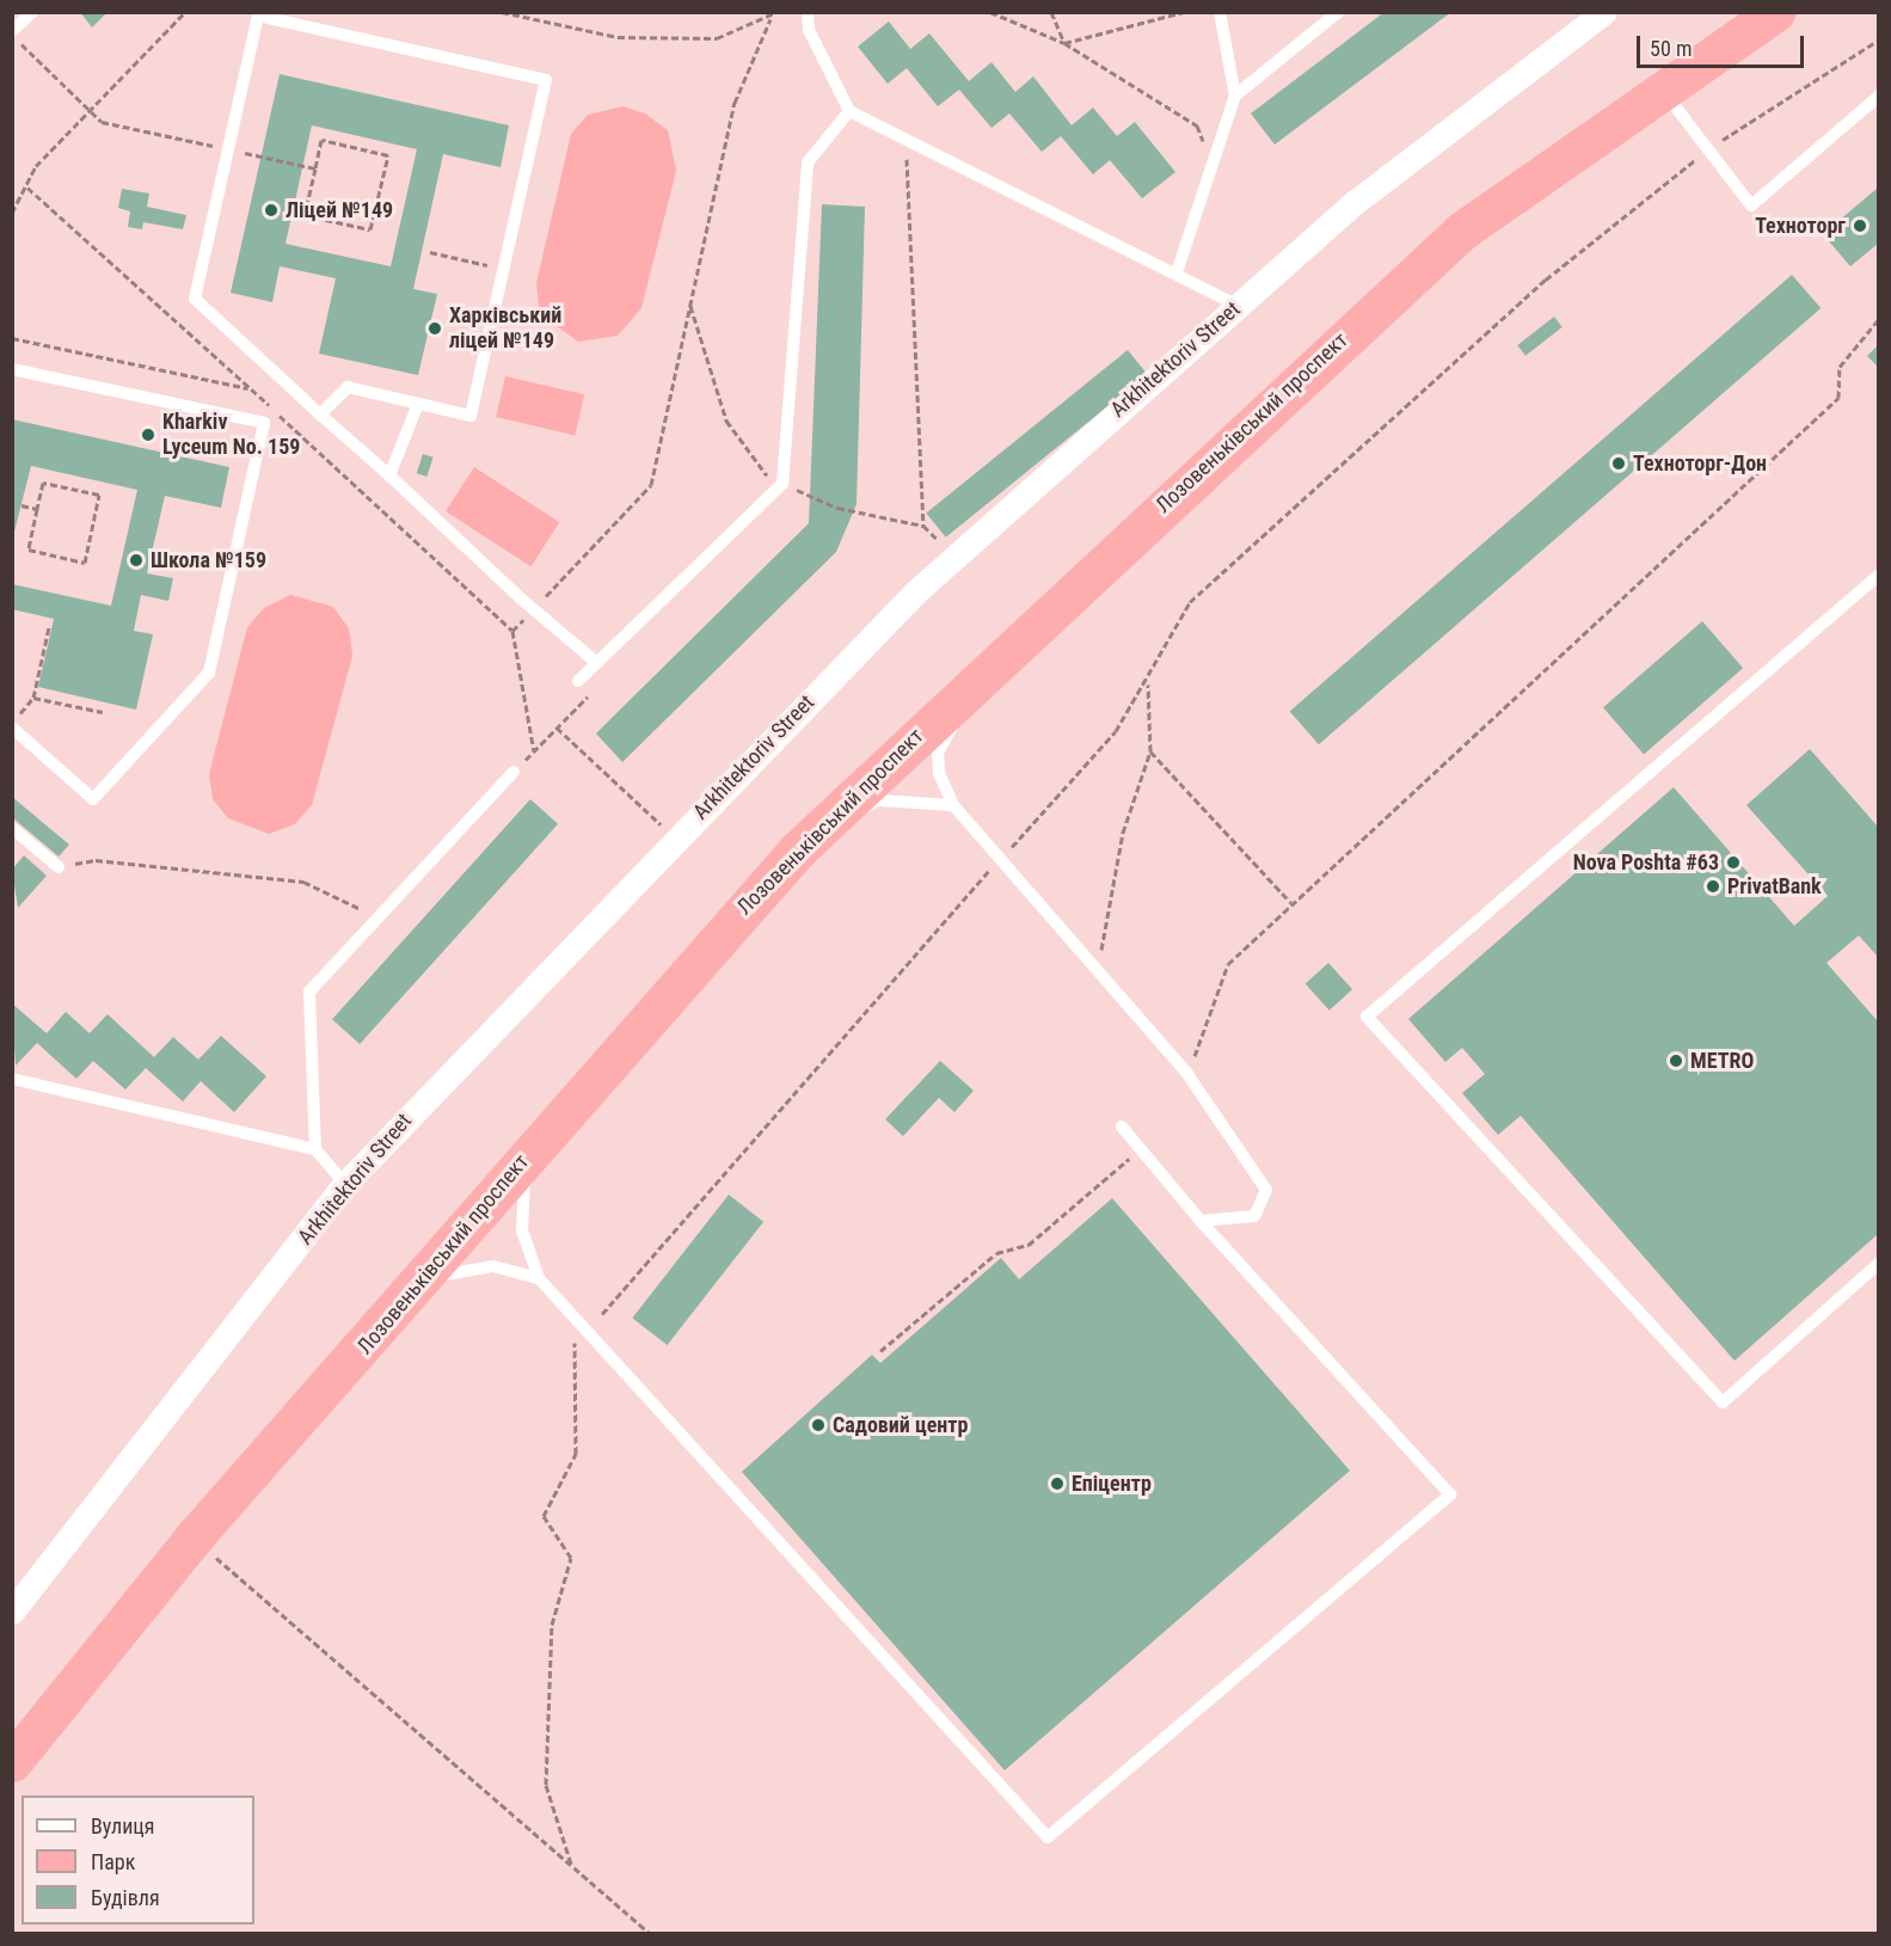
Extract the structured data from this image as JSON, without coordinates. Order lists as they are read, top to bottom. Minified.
{"streets":{"highway":["Лозовеньківський проспект"],"street":["Arkhitektoriv Street"]},"places":["Ліцей №149","Техноторг","Харківський ліцей №149","Kharkiv Lyceum No. 159","Техноторг-Дон","Школа №159","Nova Poshta #63","PrivatBank","METRO","Садовий центр","Епіцентр"],"legend":["Вулиця","Парк","Будівля"],"scale_bar":"50 m"}
